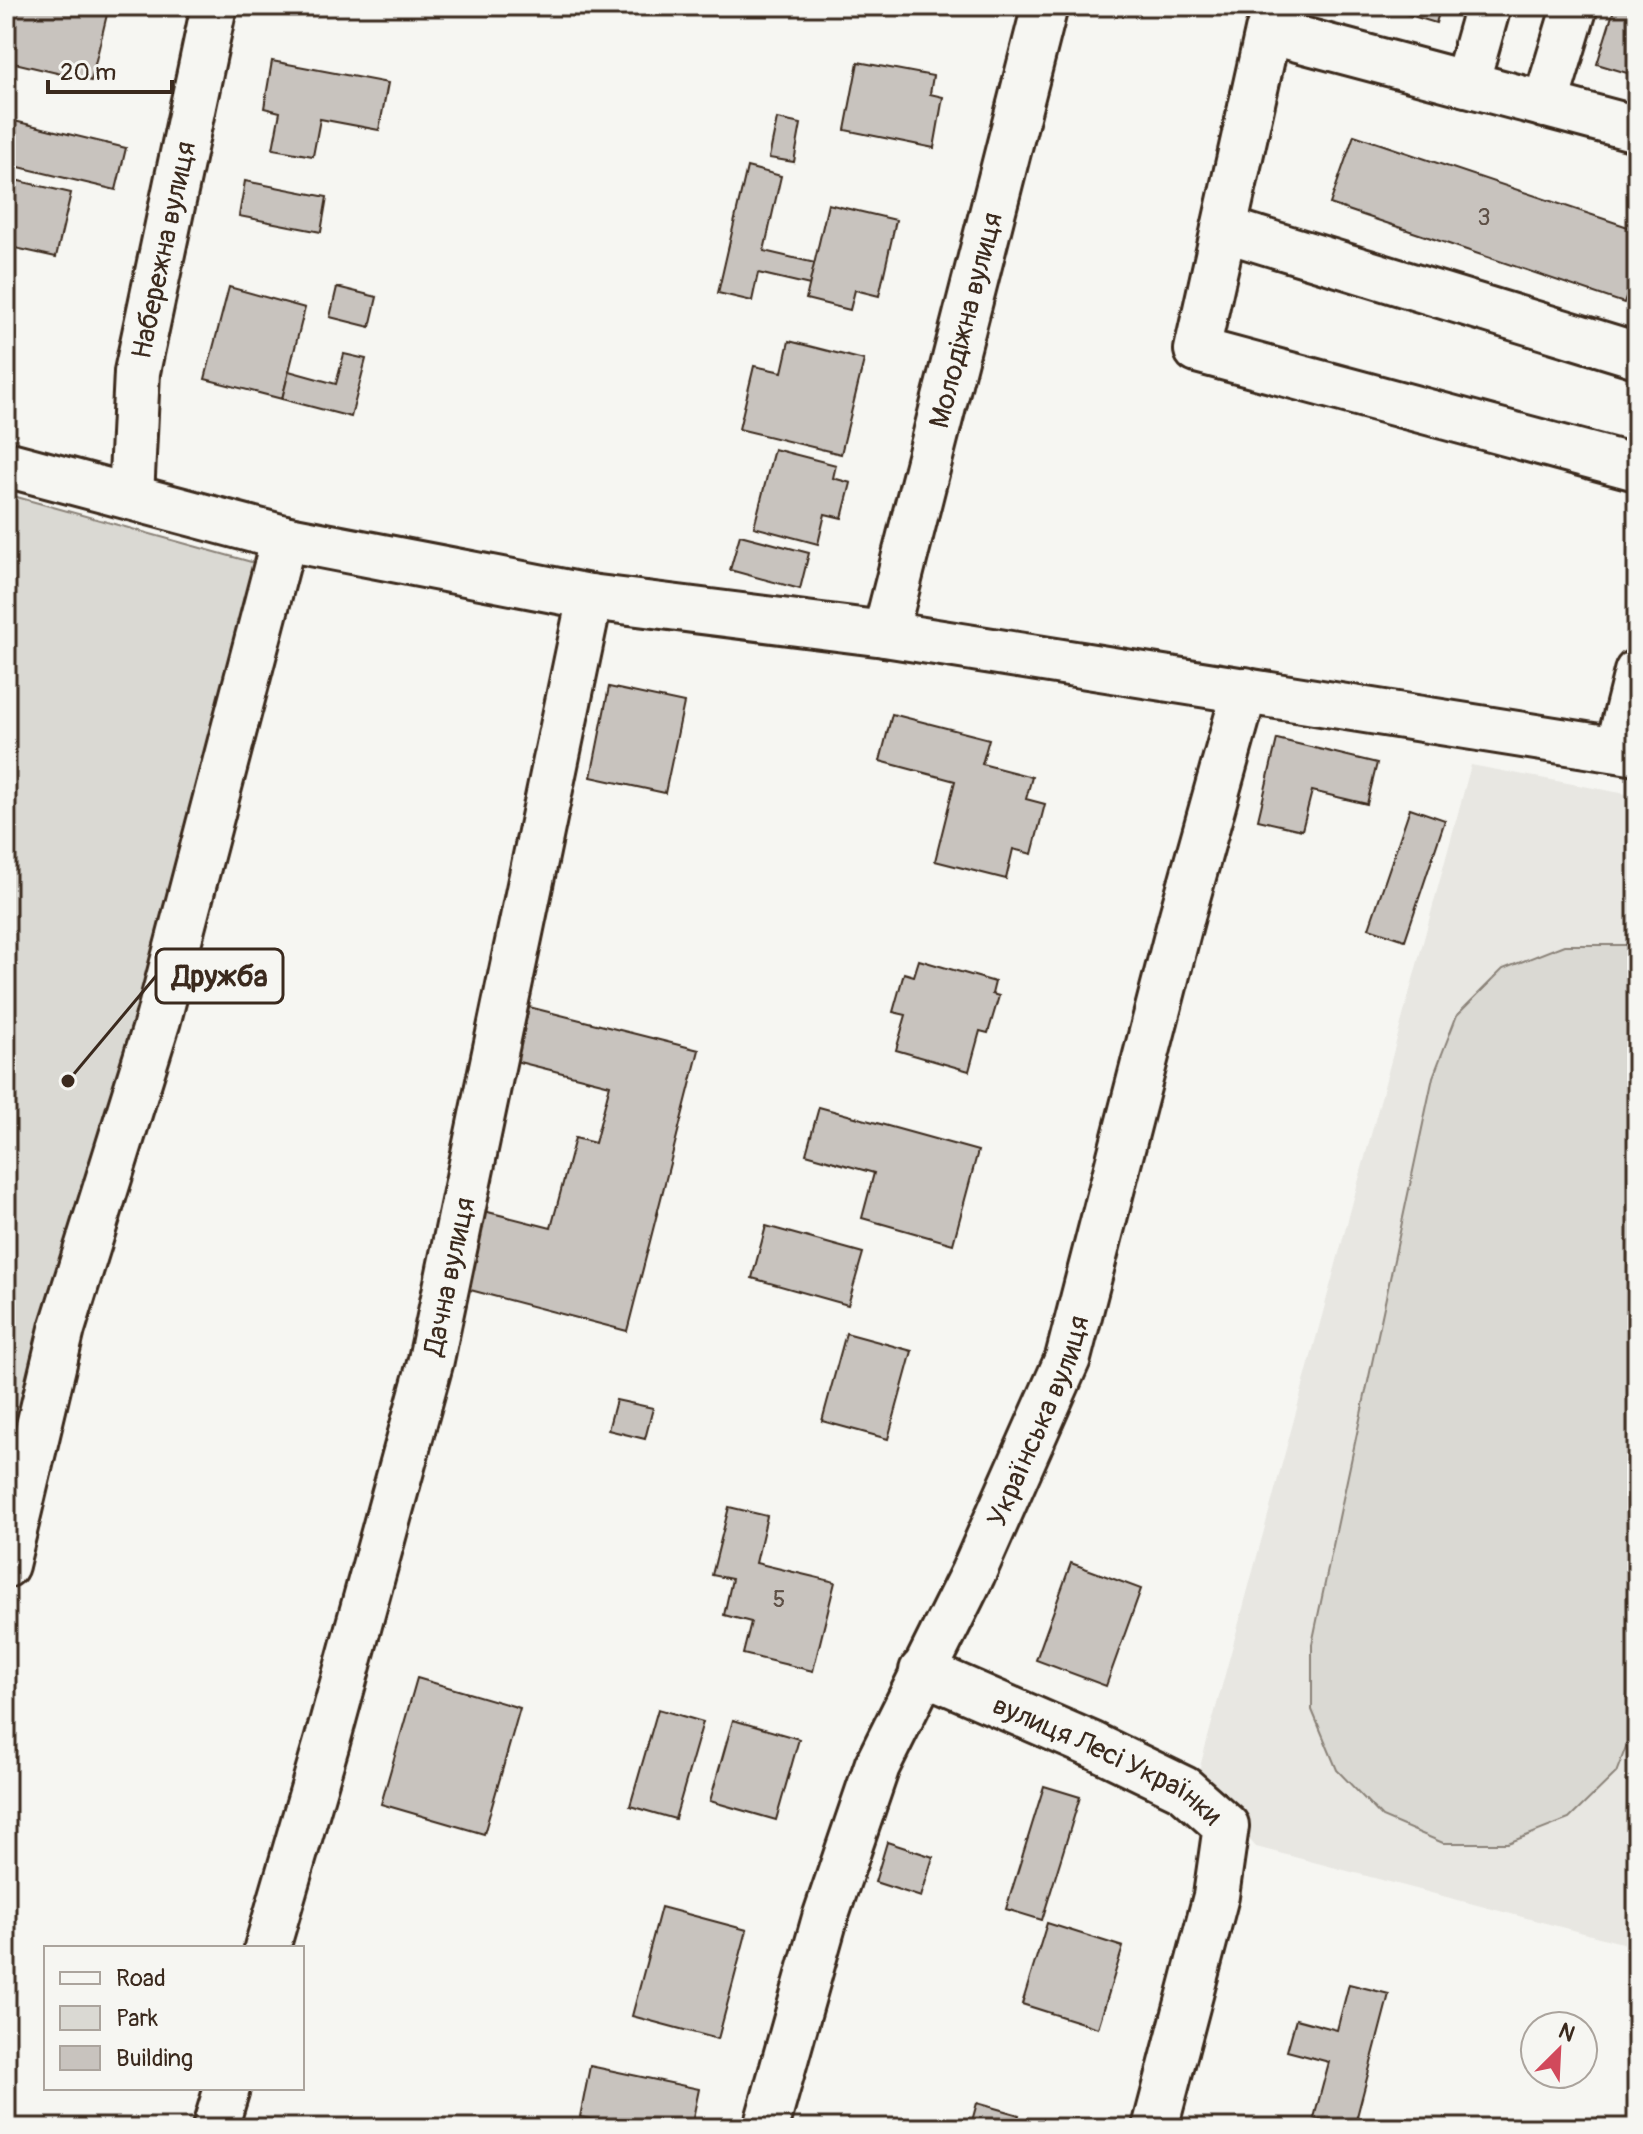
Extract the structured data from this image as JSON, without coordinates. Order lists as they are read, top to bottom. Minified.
{"streets":{"street":["Набережна вулиця","Молодіжна вулиця","Дачна вулиця","Українська вулиця","вулиця Лесі Українки"]},"crossings":[["Українська вулиця","вулиця Лесі Українки"]],"places":["Дружба"],"house_numbers":["3","5"],"legend":["Road","Park","Building"],"scale_bar":"20 m","north":"top right"}
